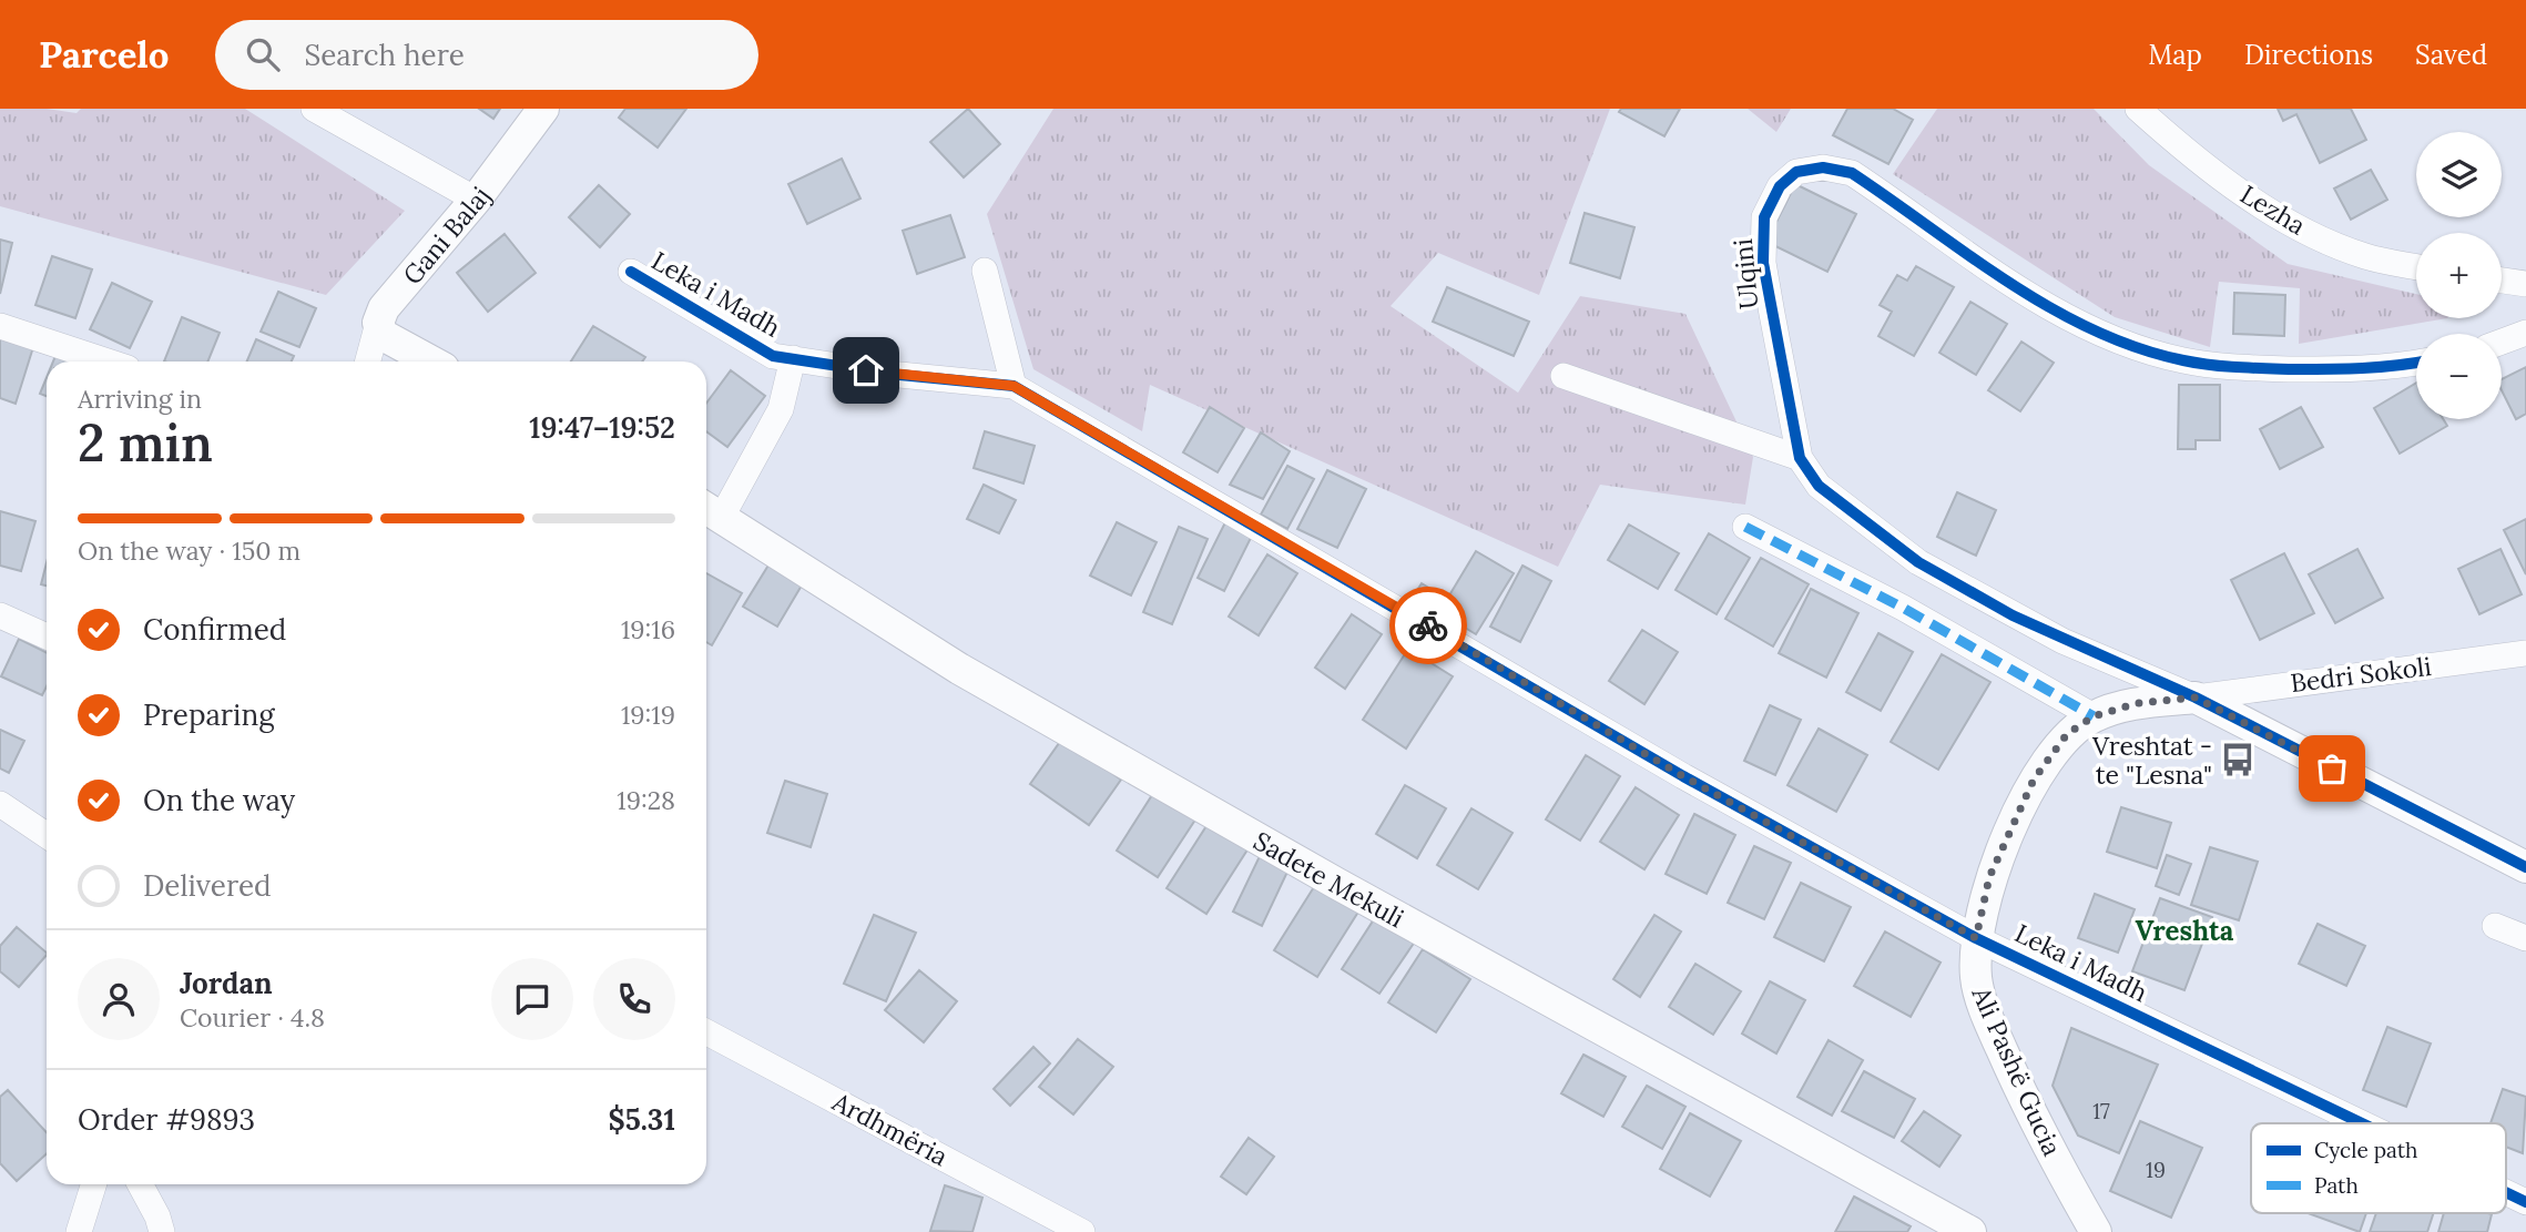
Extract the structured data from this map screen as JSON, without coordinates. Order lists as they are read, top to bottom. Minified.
{"streets":{"street":["Lezha","Gani Balaj","Ulqini","Leka i Madh","Bedri Sokoli","Sadete Mekuli","Ali Pashë Gucia","Ardhmëria"]},"crossings":[["Ulqini","Bedri Sokoli"],["Ulqini","Ali Pashë Gucia"],["Leka i Madh","Sadete Mekuli"],["Leka i Madh","Ali Pashë Gucia"],["Bedri Sokoli","Ali Pashë Gucia"]],"districts":["Vreshta"],"places":{"bus stop":["Vreshtat - te \"Lesna\""]},"house_numbers":["17","19"],"legend":["Cycle path","Path"],"page":{"header":"Parcelo","search":"Search here","nav":["Map","Directions","Saved"],"map_buttons":["+","−"],"heading":["2 min","Arriving in","19:47–19:52"],"panel":["Jordan","Courier · 4.8","Order #9893","$5.31"],"bar":"On the way · 150 m","list":[["Confirmed","19:16"],["Preparing","19:19"],["On the way","19:28"],"Delivered"]}}
